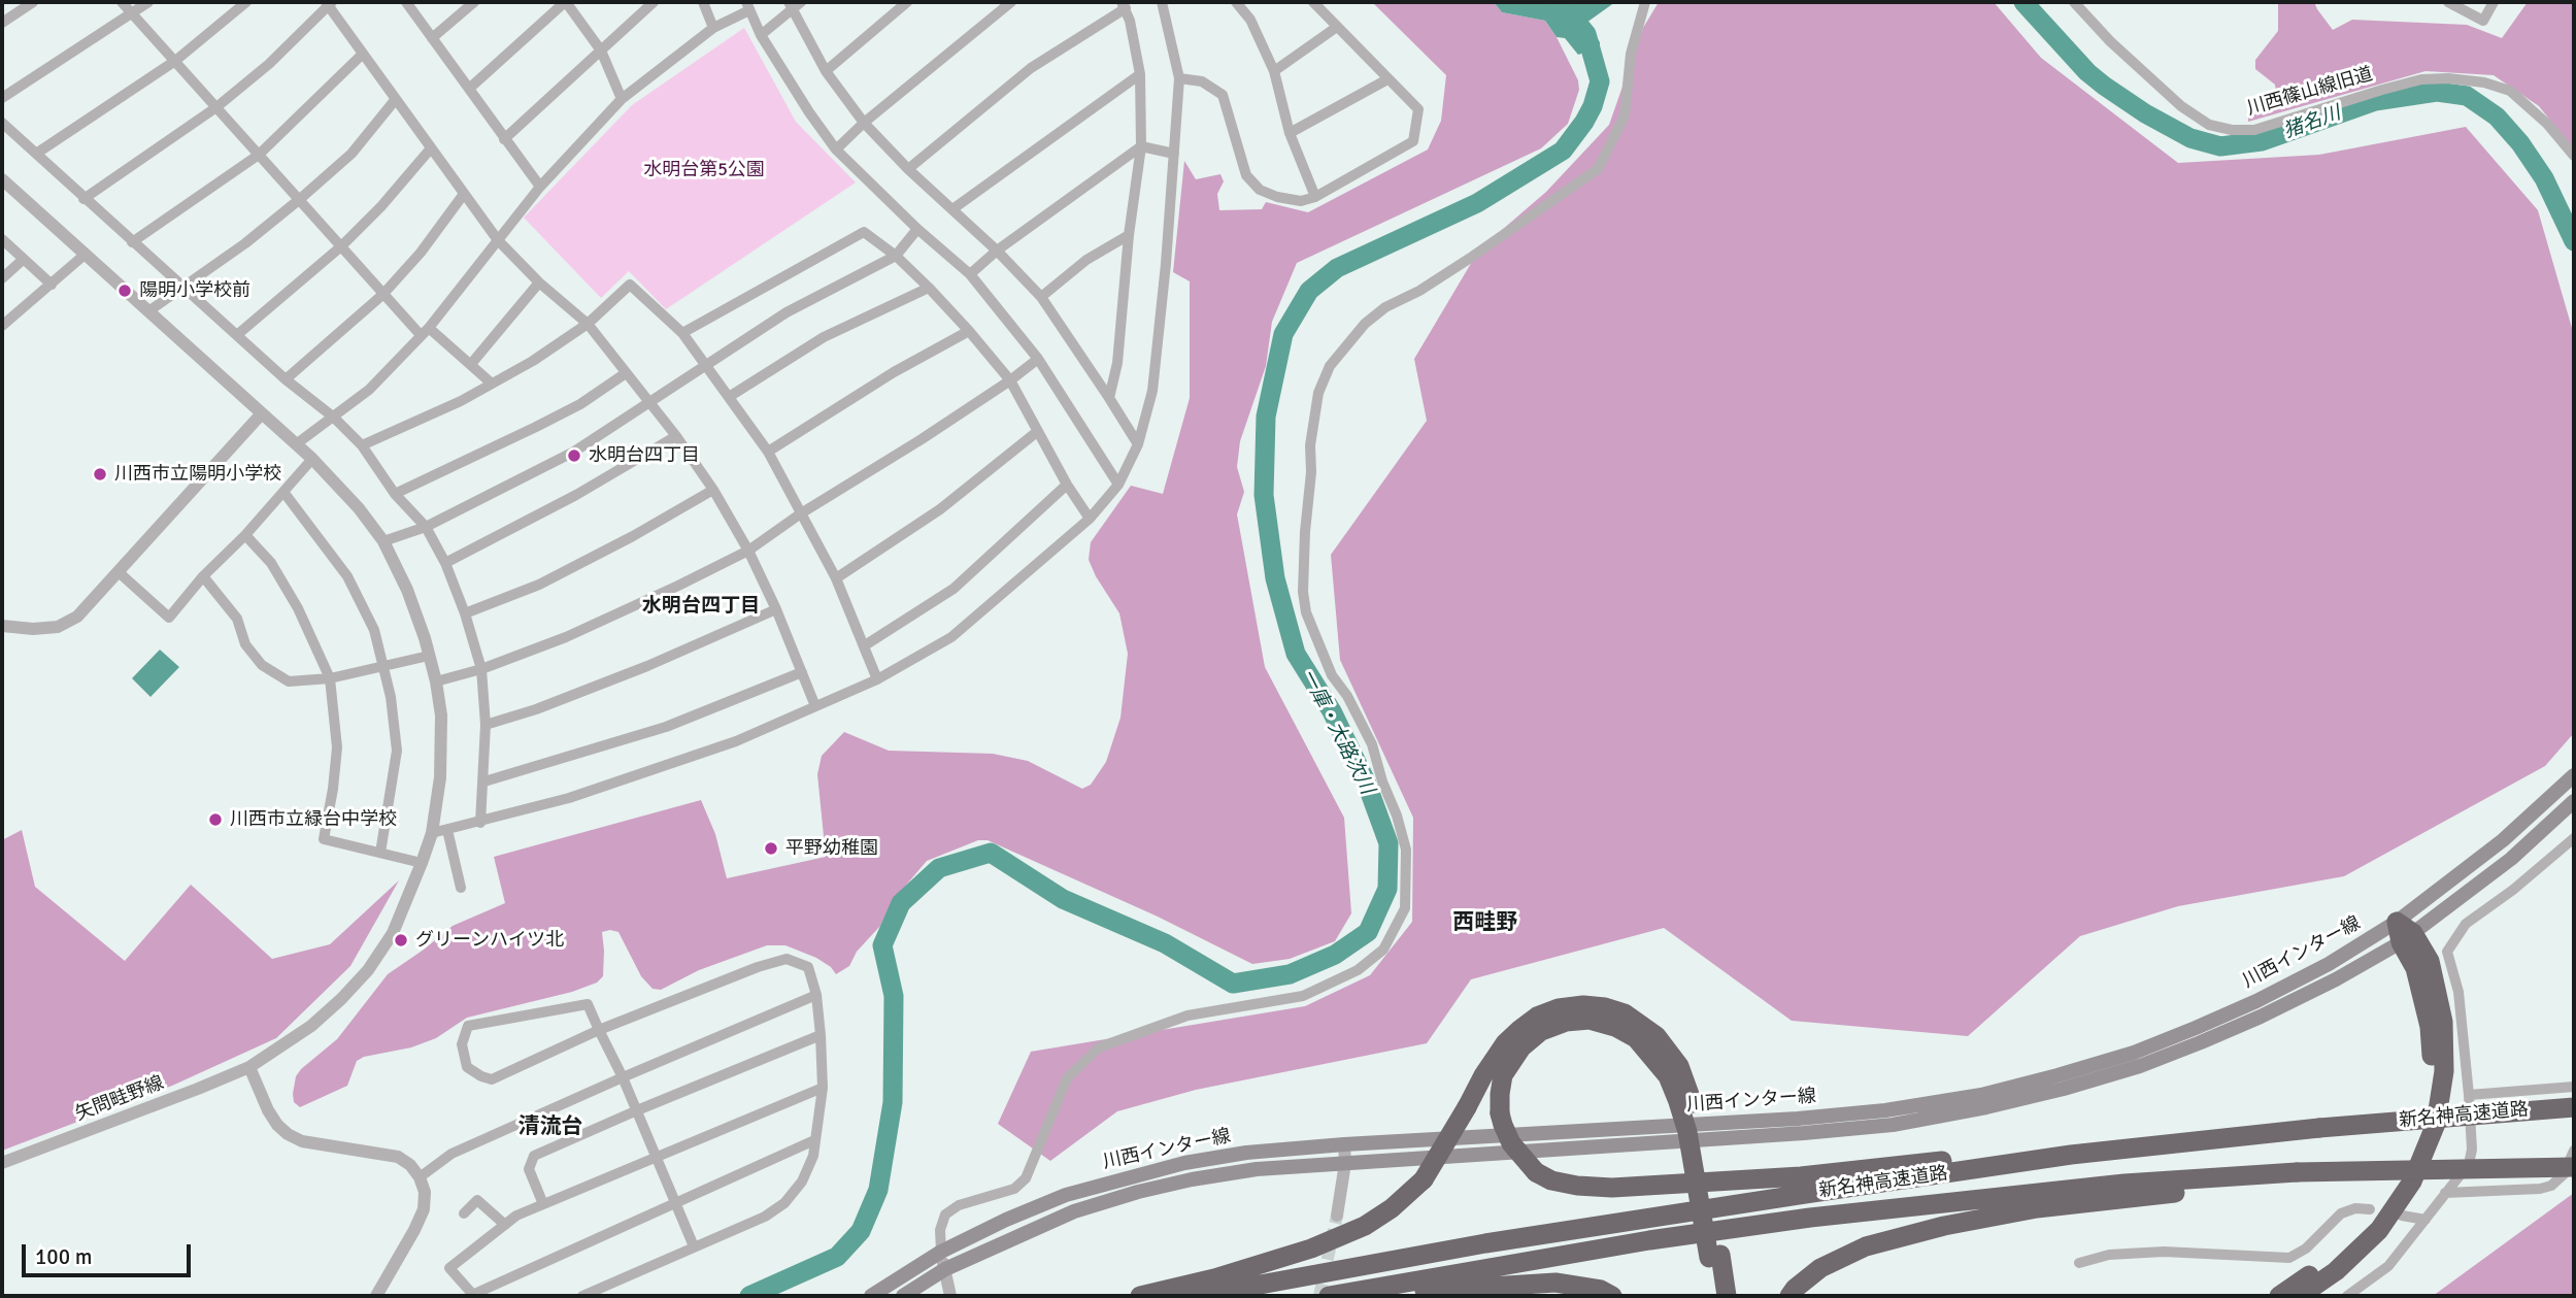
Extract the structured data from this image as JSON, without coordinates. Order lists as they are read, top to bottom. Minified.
{"streets":{"highway":["新名神高速道路"],"main road":["川西インター線"],"street":["川西篠山線旧道","矢問畦野線"]},"districts":["水明台四丁目","西畦野","清流台"],"water":["猪名川","一庫・大路次川"],"parks":["水明台第5公園"],"places":["陽明小学校前","水明台四丁目","川西市立陽明小学校","川西市立緑台中学校","平野幼稚園","グリーンハイツ北"],"scale_bar":"100 m"}
